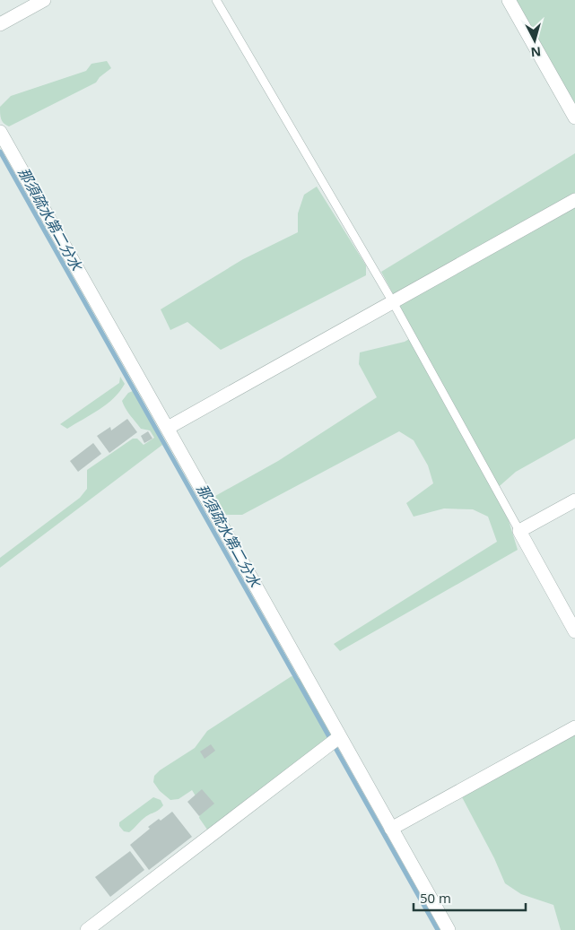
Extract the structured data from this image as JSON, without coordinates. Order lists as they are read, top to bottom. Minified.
{"water":["那須疏水第二分水"],"scale_bar":"50 m","north":"bottom"}
